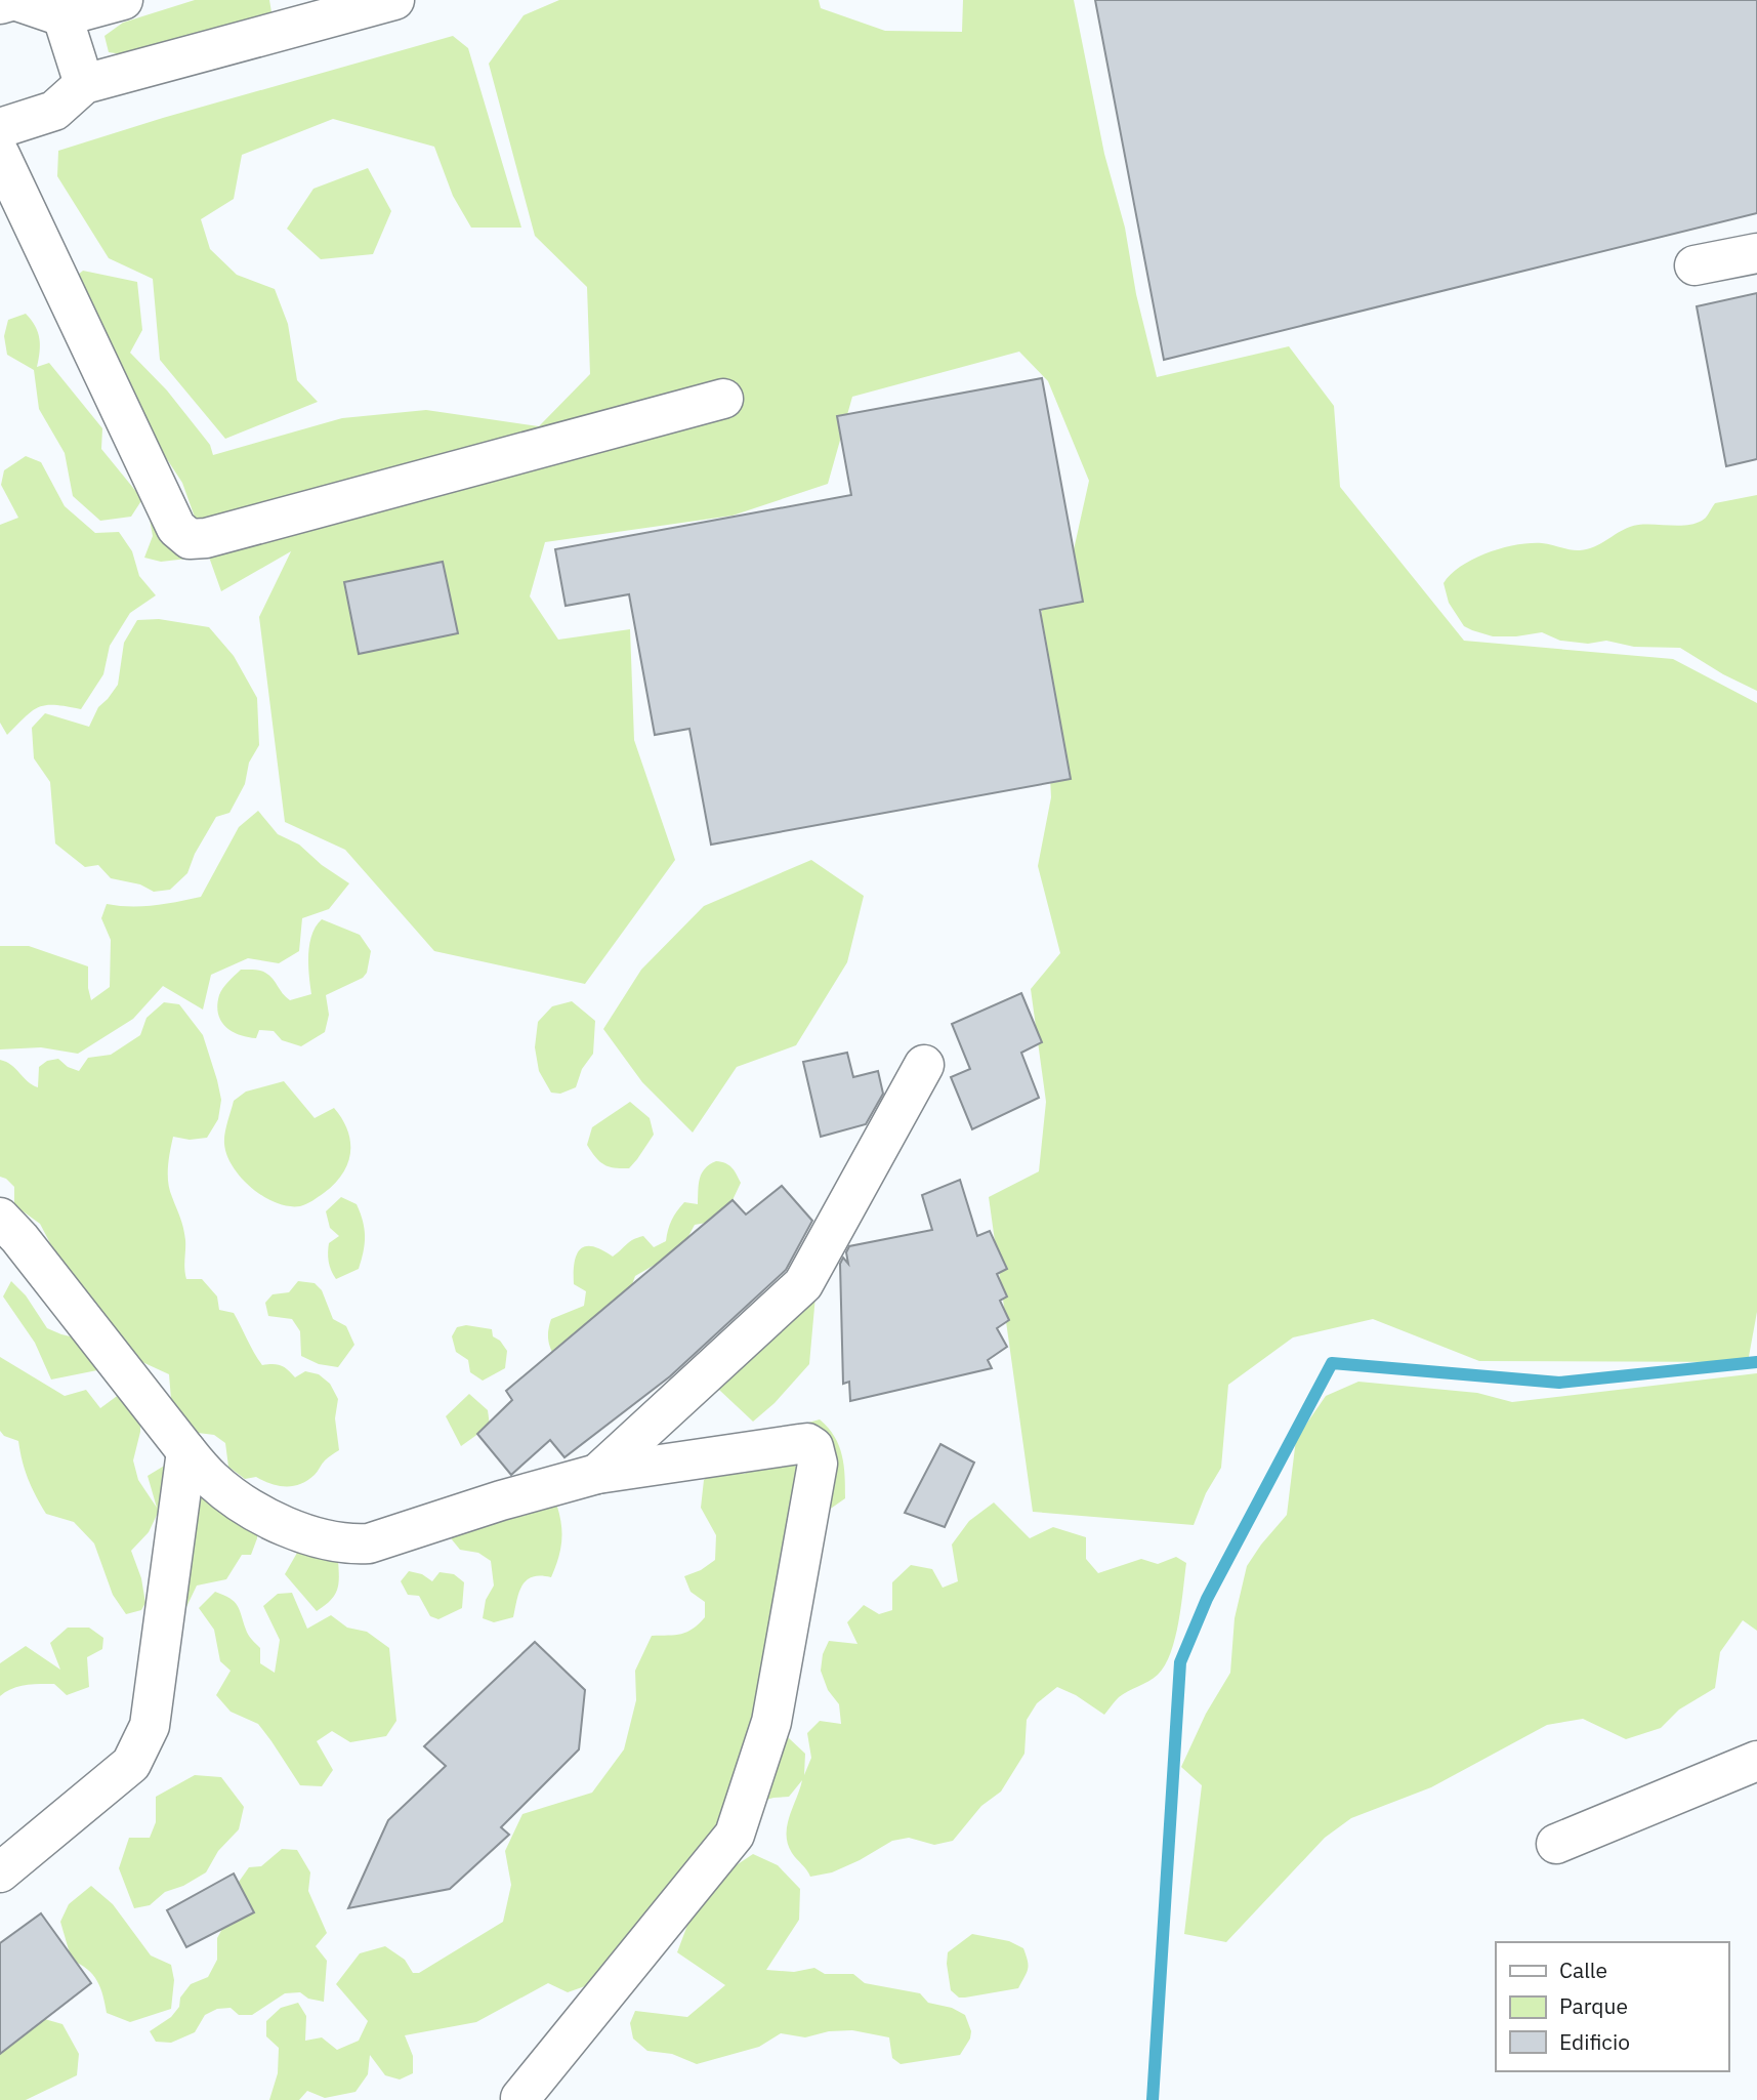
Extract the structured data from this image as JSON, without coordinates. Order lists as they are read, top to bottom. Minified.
{"legend":["Calle","Parque","Edificio"]}
